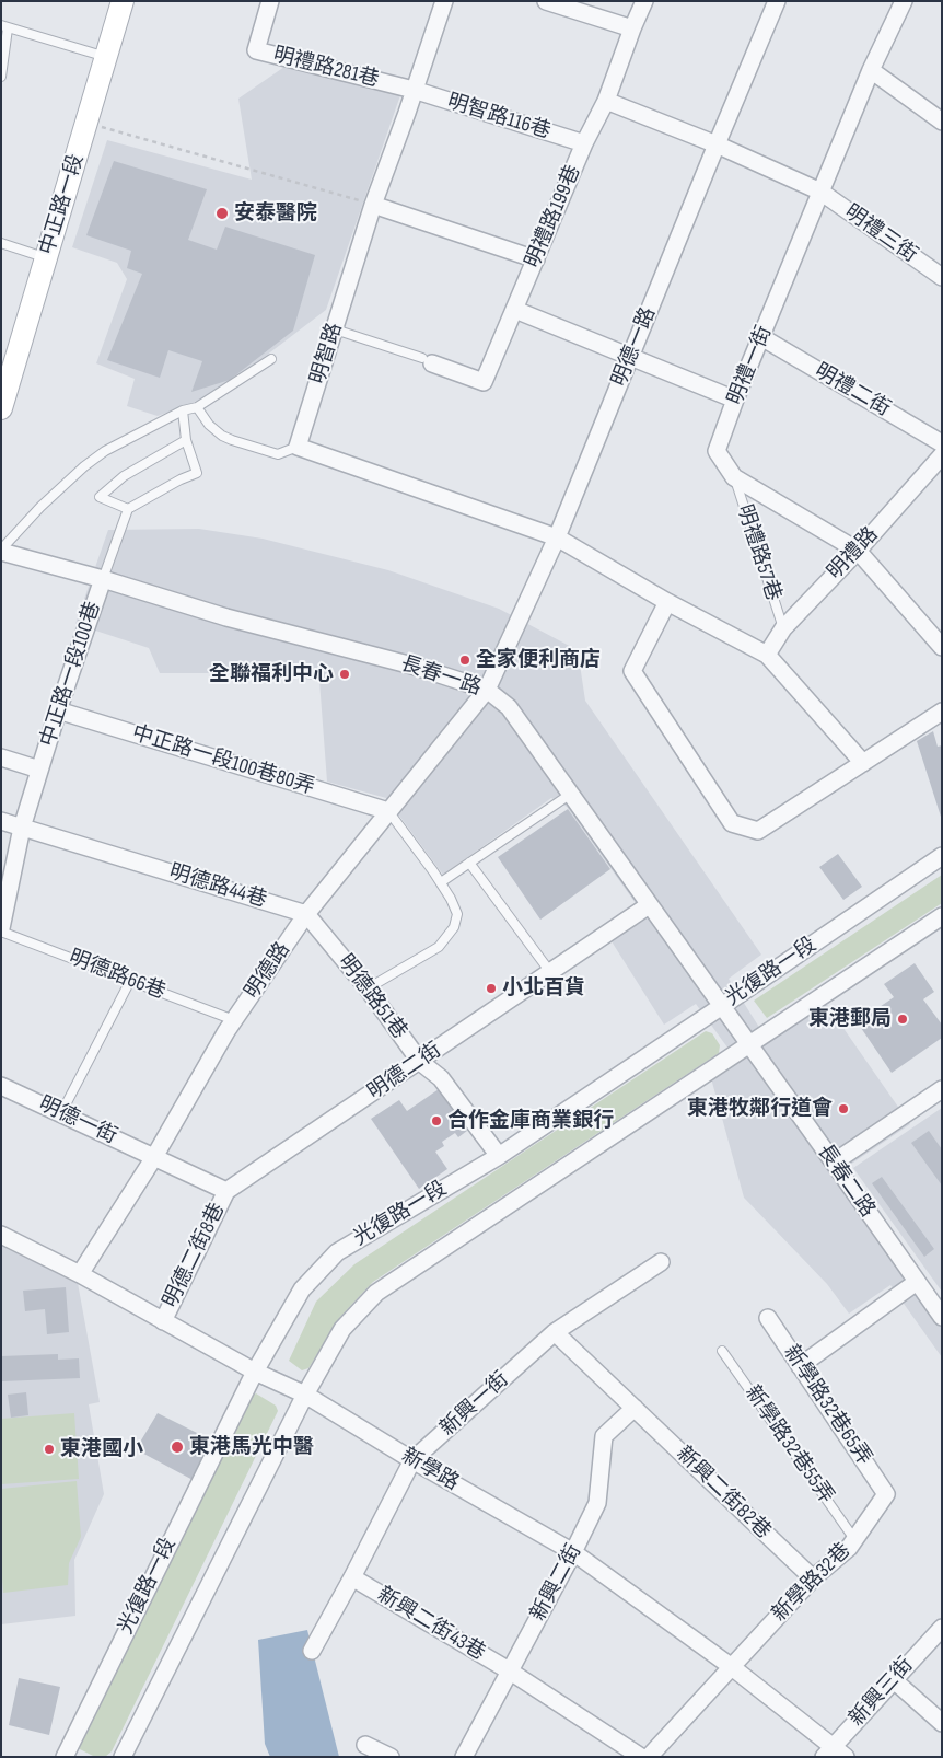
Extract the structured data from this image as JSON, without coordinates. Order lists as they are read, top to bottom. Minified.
{"streets":{"main road":["中正路一段"],"street":["明禮路281巷","明智路116巷","明禮路199巷","明禮三街","明德一路","明智路","明禮一街","明禮二街","明禮路","中正路一段100巷","長春一路","中正路一段100巷80弄","明德路44巷","明德路","光復路一段","明德路51巷","明德二街","明德一街","長春二路","明德二街8巷","新興一街","新學路32巷65弄","新學路","新興二街82巷","新興二街","新學路32巷","新興二街43巷","新興三街"],"lane":["明禮路57巷","明德路66巷","新學路32巷55弄"]},"crossings":[["明禮路281巷","明智路116巷"],["明禮路281巷","明智路"],["明智路116巷","明禮路199巷"],["明智路116巷","明智路"],["明禮路199巷","明禮三街"],["明禮三街","明德一路"],["明禮三街","明禮一街"],["明德一路","長春一路"],["明德一路","明德路"],["明禮一街","明禮二街"],["明禮一街","明禮路57巷"],["明禮一街","明禮路"],["明禮路57巷","明禮路"],["中正路一段100巷","長春一路"],["中正路一段100巷","中正路一段100巷80弄"],["中正路一段100巷","明德路44巷"],["中正路一段100巷","明德路66巷"],["長春一路","明德路"],["長春一路","光復路一段"],["長春一路","明德二街"],["長春一路","長春二路"],["中正路一段100巷80弄","明德路"],["明德路44巷","明德路"],["明德路44巷","明德路51巷"],["明德路","明德路66巷"],["明德路","明德路51巷"],["明德路","明德一街"],["明德路","新學路"],["光復路一段","明德路51巷"],["光復路一段","新學路"],["明德路51巷","明德二街"],["明德二街","明德二街8巷"],["明德二街8巷","新學路"],["新興一街","新學路"],["新興一街","新興二街82巷"],["新興一街","新興二街43巷"],["新學路32巷65弄","新學路32巷"],["新學路32巷55弄","新學路32巷"],["新學路","新興二街"],["新學路","新學路32巷"],["新學路","新興三街"],["新興二街82巷","新興二街"],["新興二街82巷","新學路32巷"],["新興二街","新興二街43巷"]],"places":["安泰醫院","全家便利商店","全聯福利中心","小北百貨","東港郵局","東港牧鄰行道會","合作金庫商業銀行","東港馬光中醫","東港國小"]}
